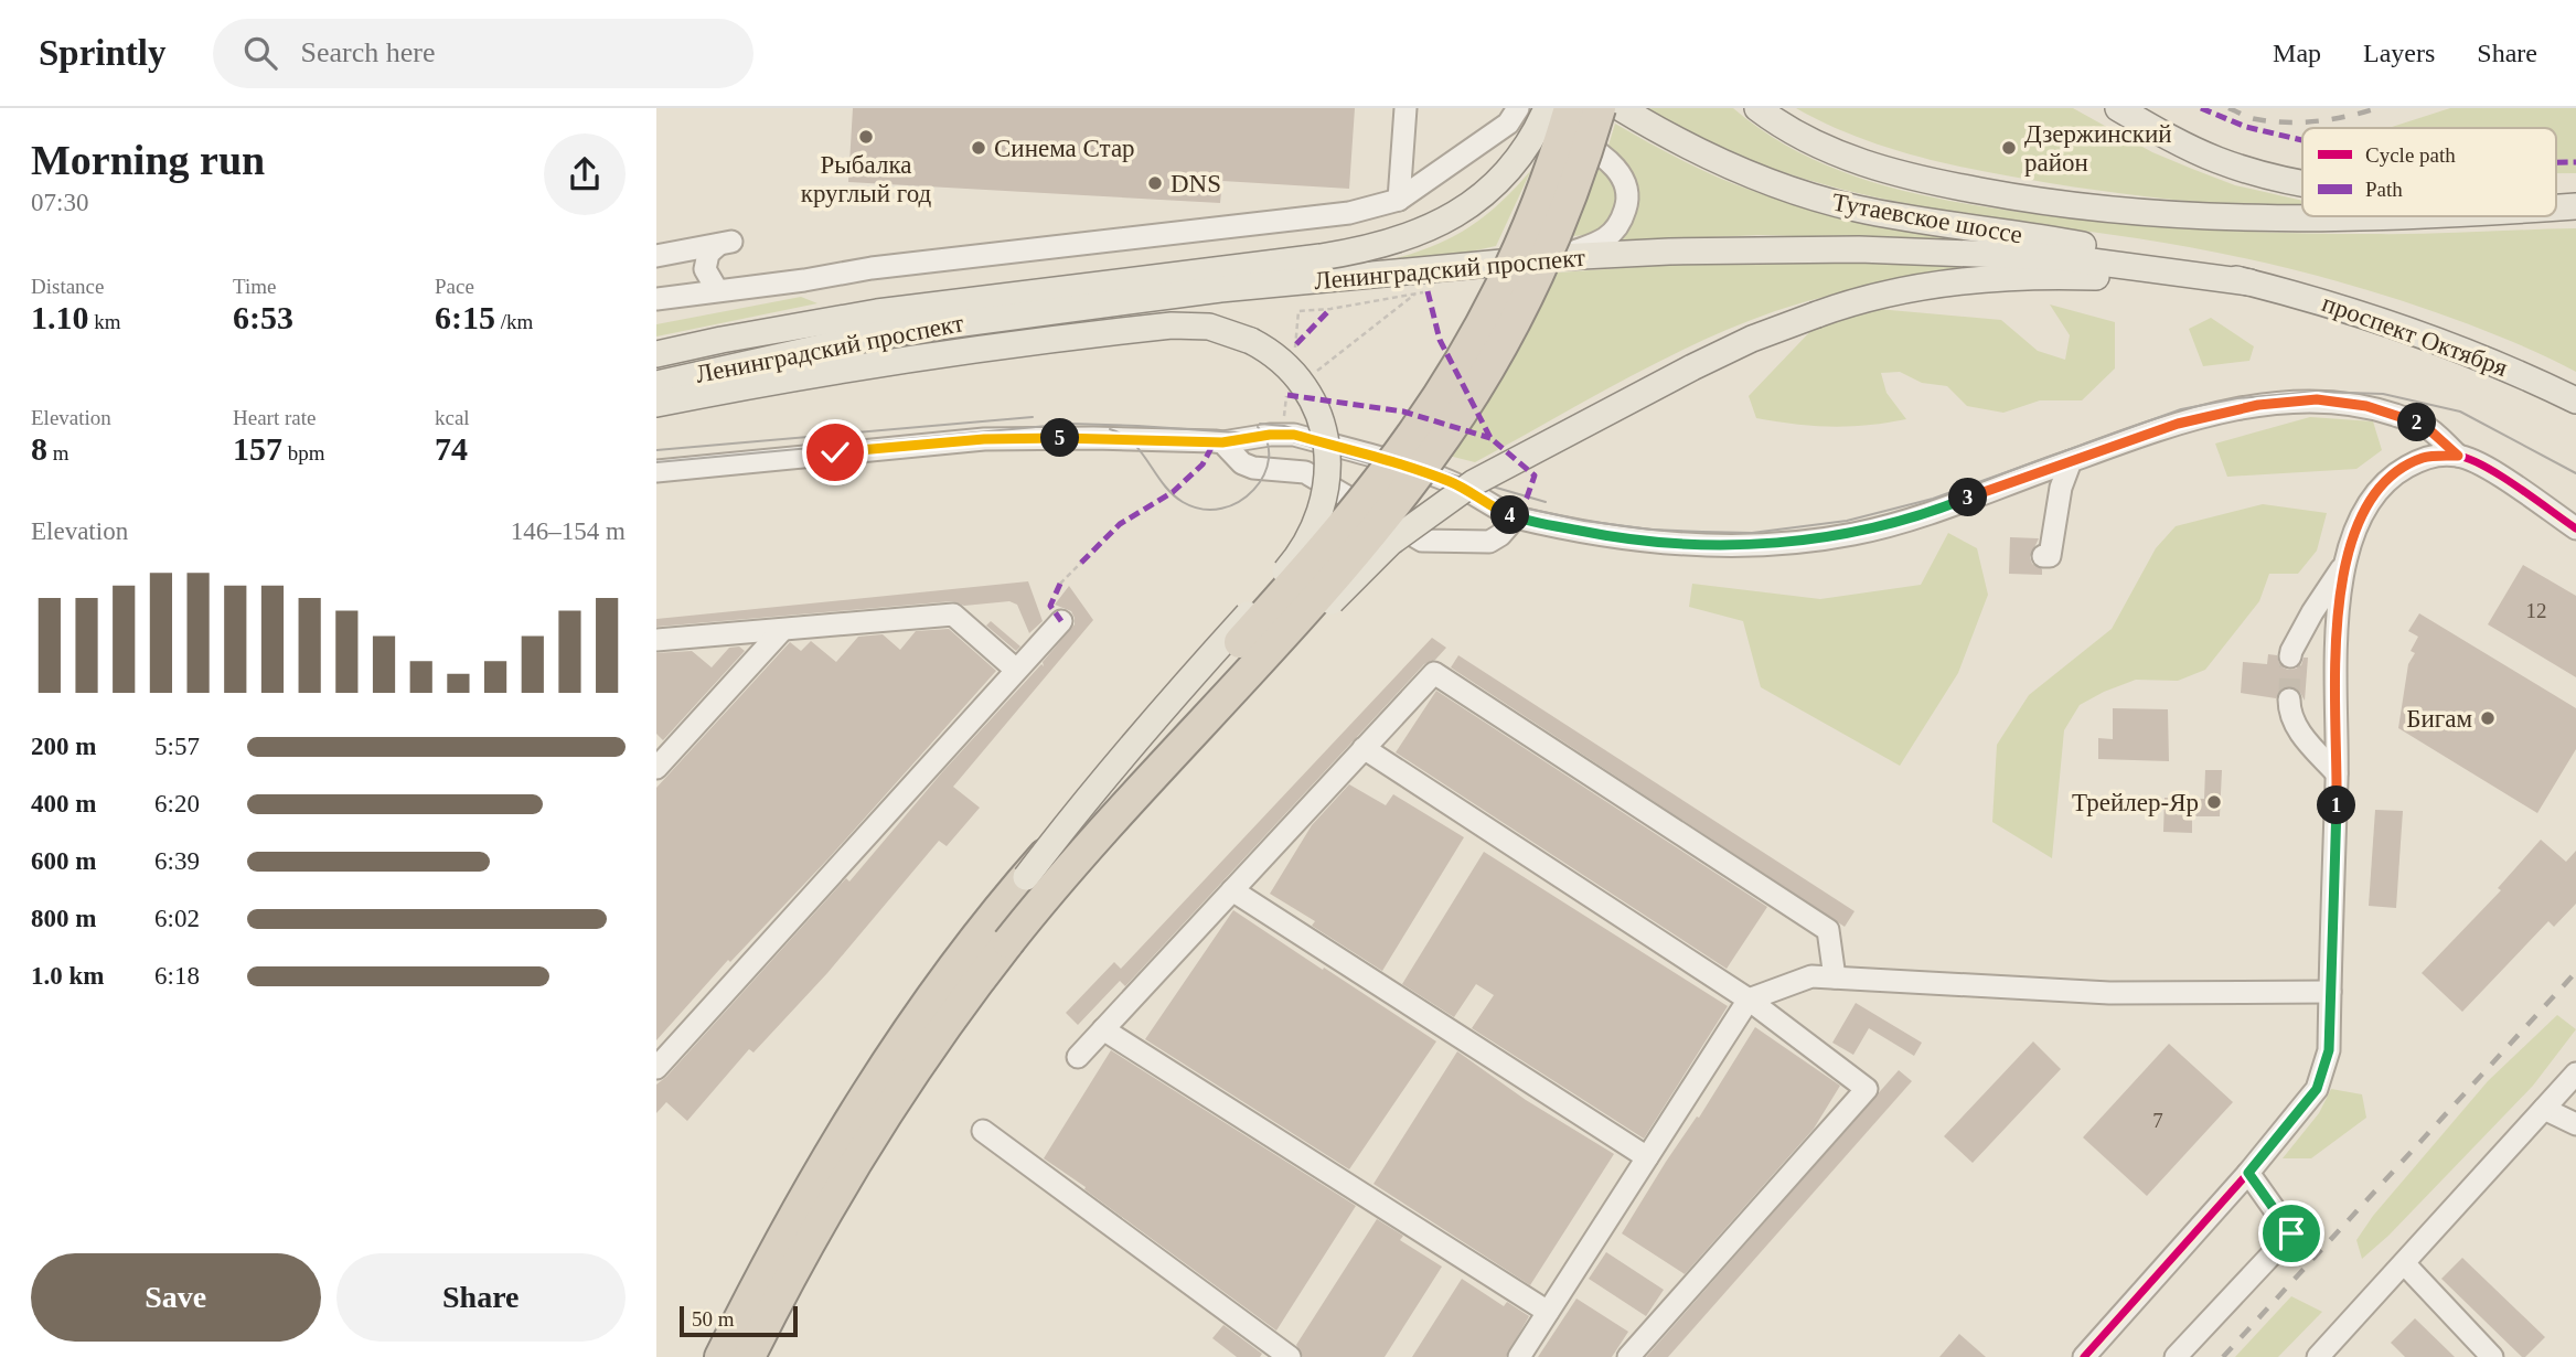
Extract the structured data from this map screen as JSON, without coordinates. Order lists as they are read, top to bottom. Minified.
{"streets":{"main road":["Тутаевское шоссе","Ленинградский проспект","проспект Октября"]},"crossings":[["Тутаевское шоссе","Ленинградский проспект"],["Тутаевское шоссе","проспект Октября"],["Ленинградский проспект","проспект Октября"]],"places":["Рыбалка круглый год","Синема Стар","Дзержинский район","DNS","Бигам","Трейлер-Яр"],"house_numbers":["12","7"],"legend":["Cycle path","Path"],"scale_bar":"50 m","page":{"header":"Sprintly","search":"Search here","nav":["Map","Layers","Share"],"heading":["Morning run","07:30"],"stats":[["Distance","1.10 km"],["Time","6:53"],["Pace","6:15 /km"],["Elevation","8 m"],["Heart rate","157 bpm"],["kcal","74"]],"pins":["2","5","3","4","1"],"chart":["Elevation","146–154 m"],"list":[{"name":"200 m","note":"5:57"},{"name":"400 m","note":"6:20"},{"name":"600 m","note":"6:39"},{"name":"800 m","note":"6:02"},{"name":"1.0 km","note":"6:18"}],"buttons":["Save","Share"],"scale":"50 m"}}
